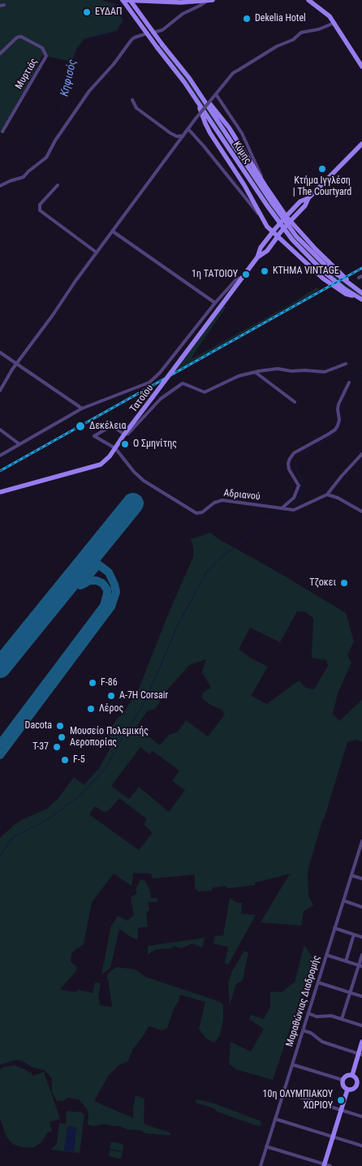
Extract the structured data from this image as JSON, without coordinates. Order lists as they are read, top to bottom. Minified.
{"streets":{"main road":["Κύμης","Τατοΐου"],"street":["Μυρτιάς","Αδριανού","Μαραθώνιας Διαδρομής"]},"crossings":[["Τατοΐου","Αδριανού"]],"water":["Κηφισός"],"places":["ΕΥΔΑΠ","Dekelia Hotel","Κτήμα Ιγγλέση | The Courtyard","KTHMA VINTAGE","1η ΤΑΤΟΙΟΥ","Δεκέλεια","Ο Σμηνίτης","Τζοκει","F-86","A-7H Corsair","Λέρος","Dacota","Μουσείο Πολεμικής Αεροπορίας","T-37","F-5","10η ΟΛΥΜΠΙΑΚΟΥ ΧΩΡΙΟΥ"]}
